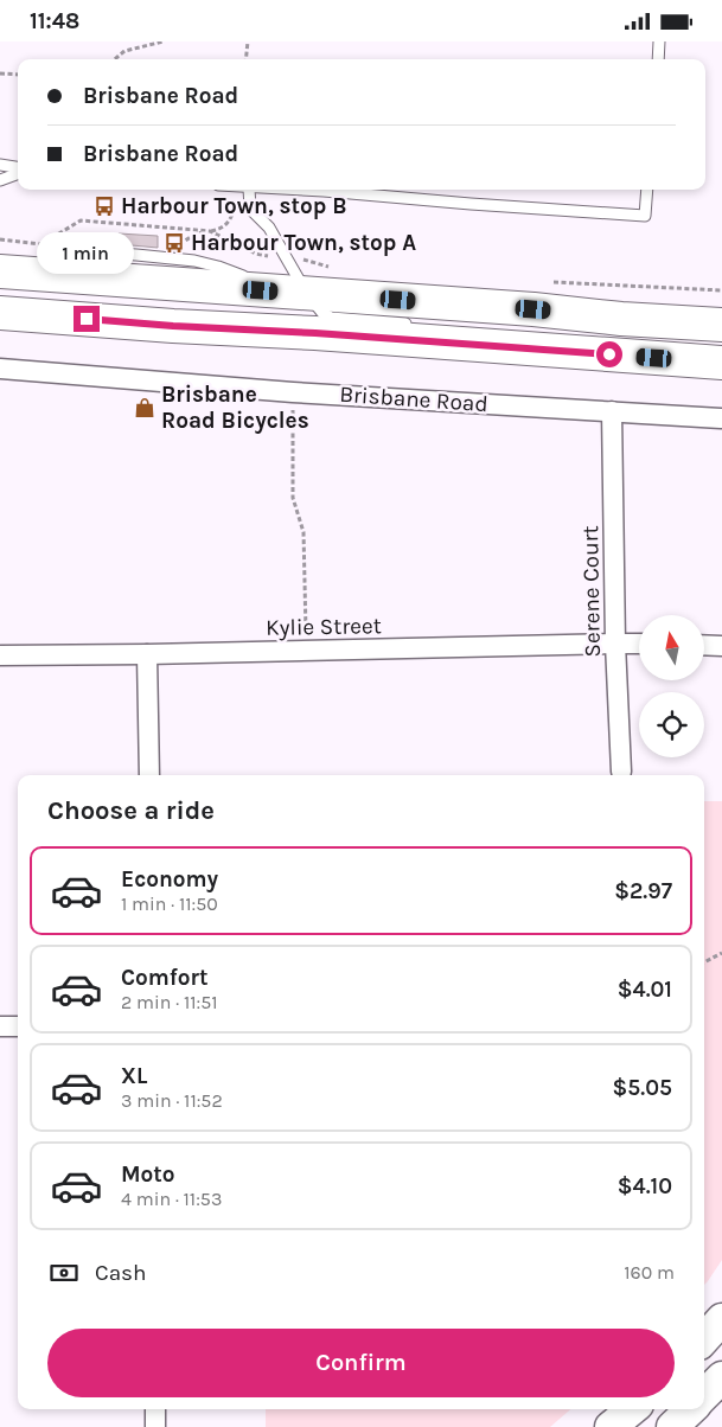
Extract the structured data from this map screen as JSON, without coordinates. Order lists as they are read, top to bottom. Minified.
{"streets":{"street":["Brisbane Road","Serene Court","Kylie Street"]},"crossings":[["Brisbane Road","Serene Court"],["Serene Court","Kylie Street"]],"places":{"bus stop":["Harbour Town, stop B","Harbour Town, stop A"],"shop":["Brisbane Road Bicycles"]},"north":"top","page":{"status":"11:48","banner":["Brisbane Road","Brisbane Road"],"bubble":"1 min","heading":"Choose a ride","list":[{"name":"Economy","note":"1 min · 11:50","value":"$2.97"},{"name":"Comfort","note":"2 min · 11:51","value":"$4.01"},{"name":"XL","note":"3 min · 11:52","value":"$5.05"},{"name":"Moto","note":"4 min · 11:53","value":"$4.10"}],"pay":["Cash","160 m"],"buttons":"Confirm"}}
